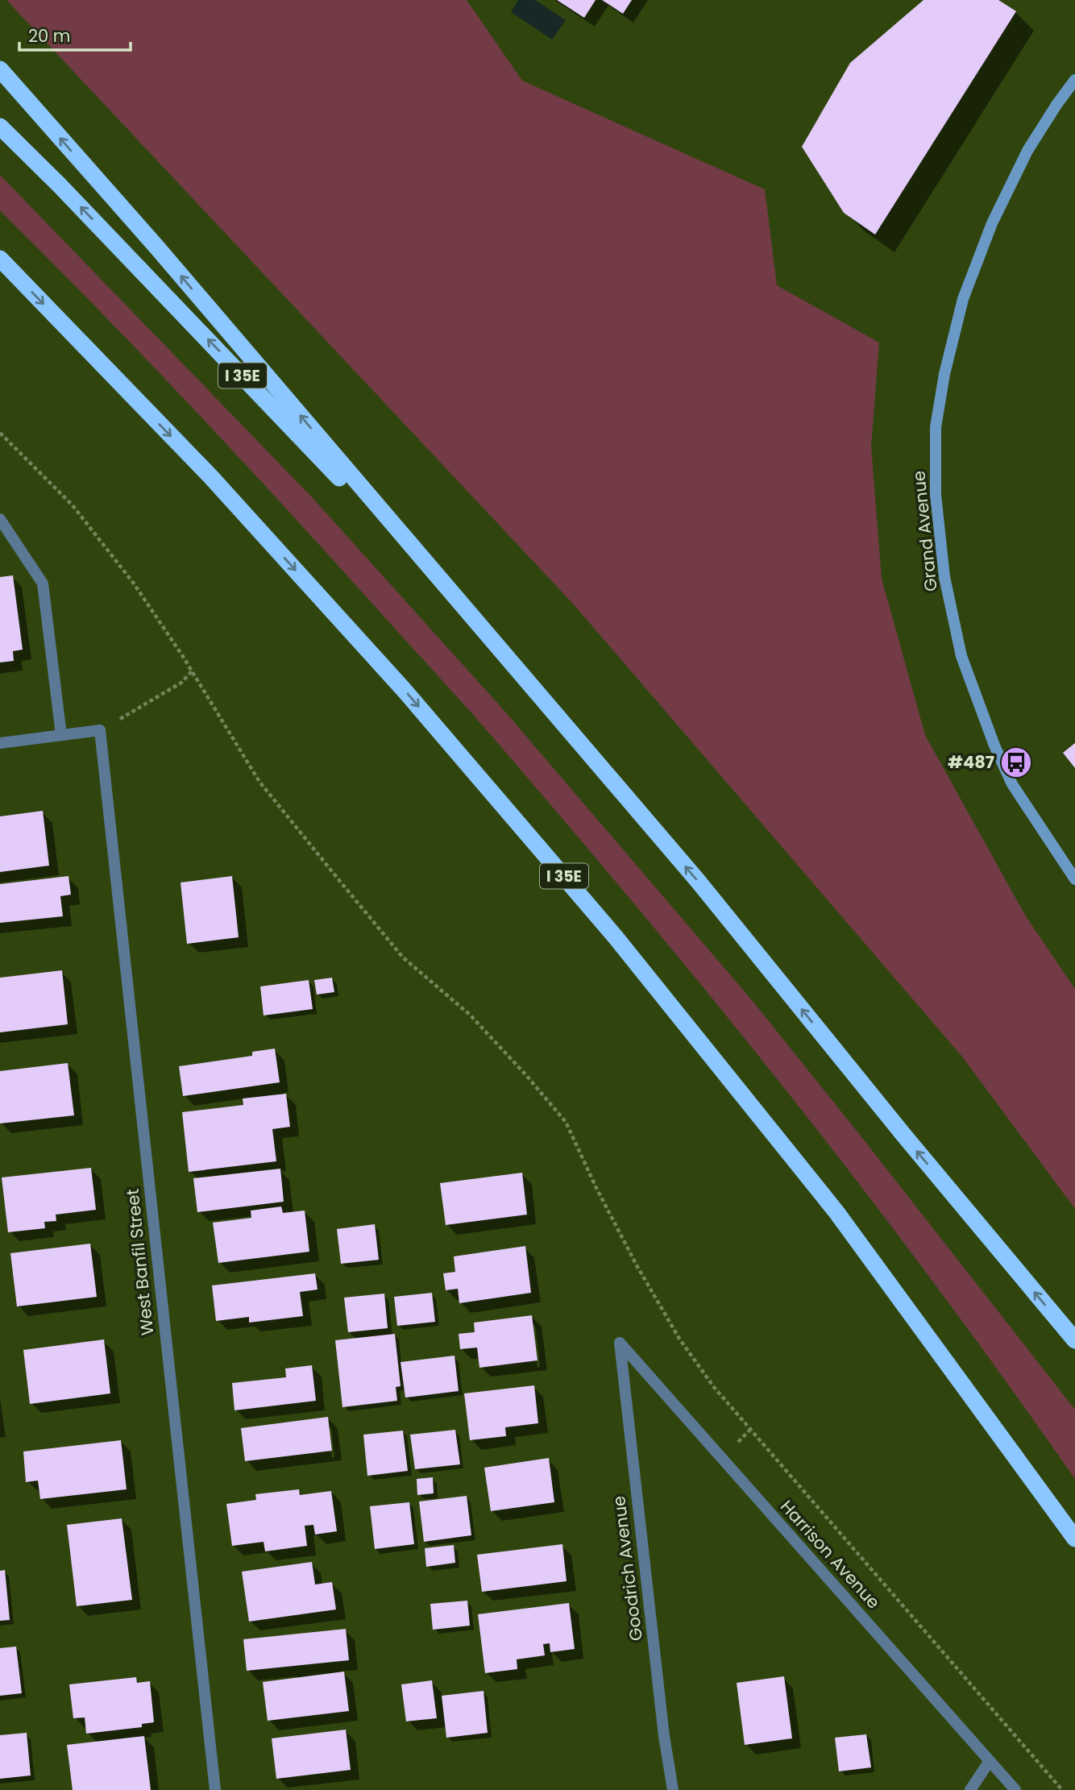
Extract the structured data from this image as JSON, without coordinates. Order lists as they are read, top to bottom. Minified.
{"streets":{"highway":["I 35E"],"main road":["Grand Avenue"],"street":["West Banfil Street","Harrison Avenue","Goodrich Avenue"]},"crossings":[["Harrison Avenue","Goodrich Avenue"]],"places":{"bus stop":["#487"]},"scale_bar":"20 m"}
